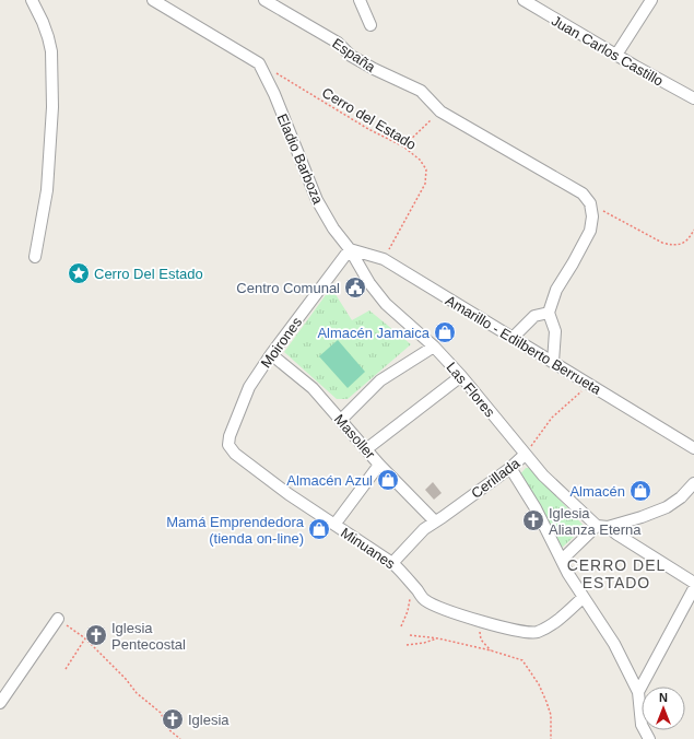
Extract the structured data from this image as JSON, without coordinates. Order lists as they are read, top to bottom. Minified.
{"streets":{"street":["Juan Carlos Castillo","España","Eladio Barboza","Moirones","Amarillo - Edilberto Berrueta","Las Flores","Masoller","Cerillada","Minuanes"],"path":["Cerro del Estado"]},"crossings":[["Cerro del Estado","Amarillo - Edilberto Berrueta"],["Eladio Barboza","Moirones"],["Eladio Barboza","Amarillo - Edilberto Berrueta"],["Eladio Barboza","Las Flores"],["Moirones","Amarillo - Edilberto Berrueta"],["Moirones","Las Flores"],["Moirones","Masoller"],["Moirones","Minuanes"],["Amarillo - Edilberto Berrueta","Las Flores"],["Amarillo - Edilberto Berrueta","Cerillada"],["Las Flores","Cerillada"],["Masoller","Cerillada"],["Cerillada","Minuanes"]],"districts":["CERRO DEL ESTADO"],"places":{"place":["Cerro Del Estado"],"public building":["Centro Comunal"],"shop":["Almacén Jamaica","Almacén Azul","Almacén","Mamá Emprendedora (tienda on-line)"],"church":["Iglesia Alianza Eterna","Iglesia Pentecostal","Iglesia"]},"north":"top"}
